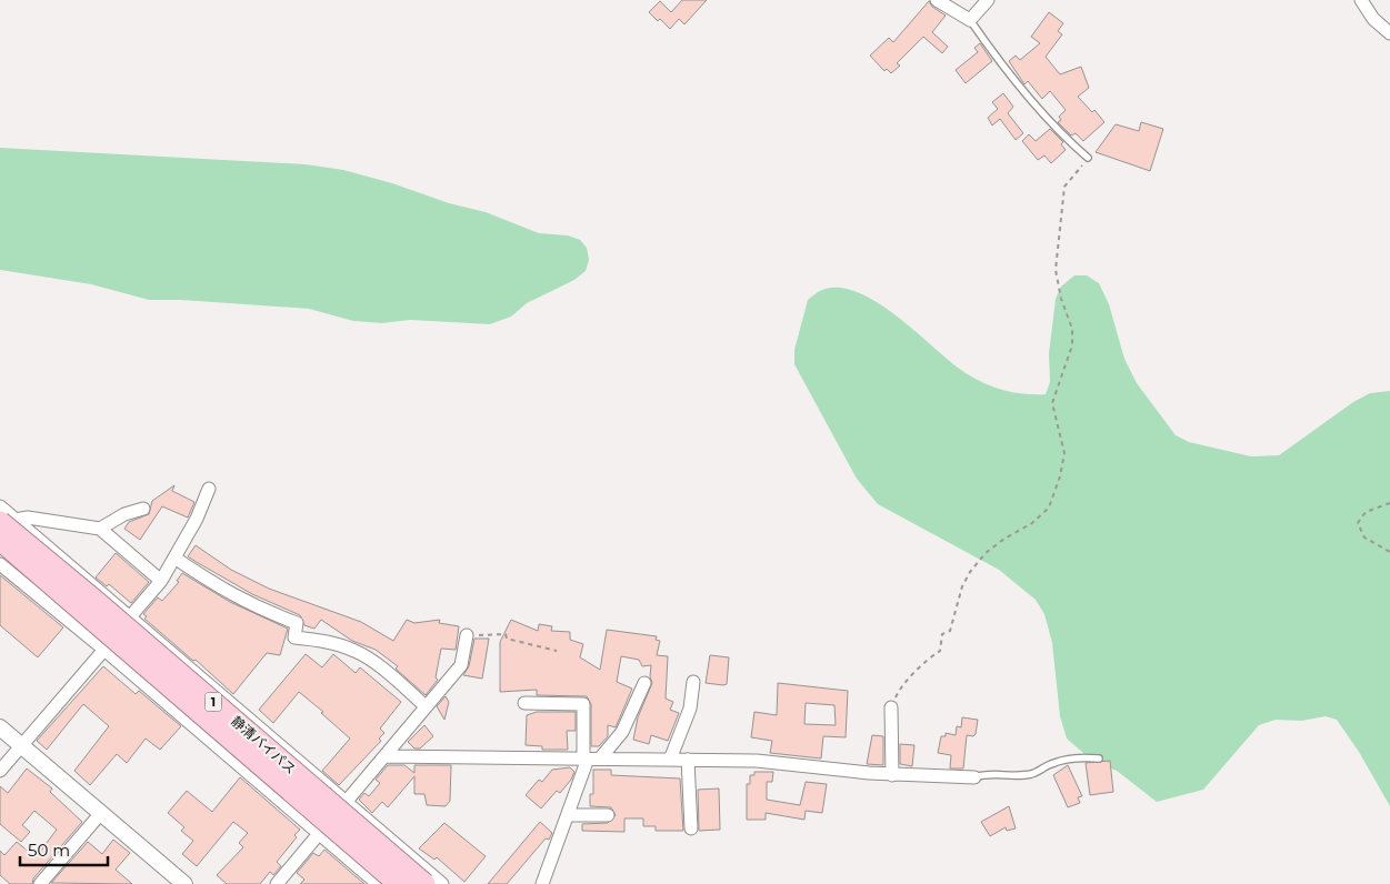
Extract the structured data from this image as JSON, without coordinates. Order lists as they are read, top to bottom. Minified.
{"streets":{"highway":["1","静清バイパス"]},"scale_bar":"50 m"}
